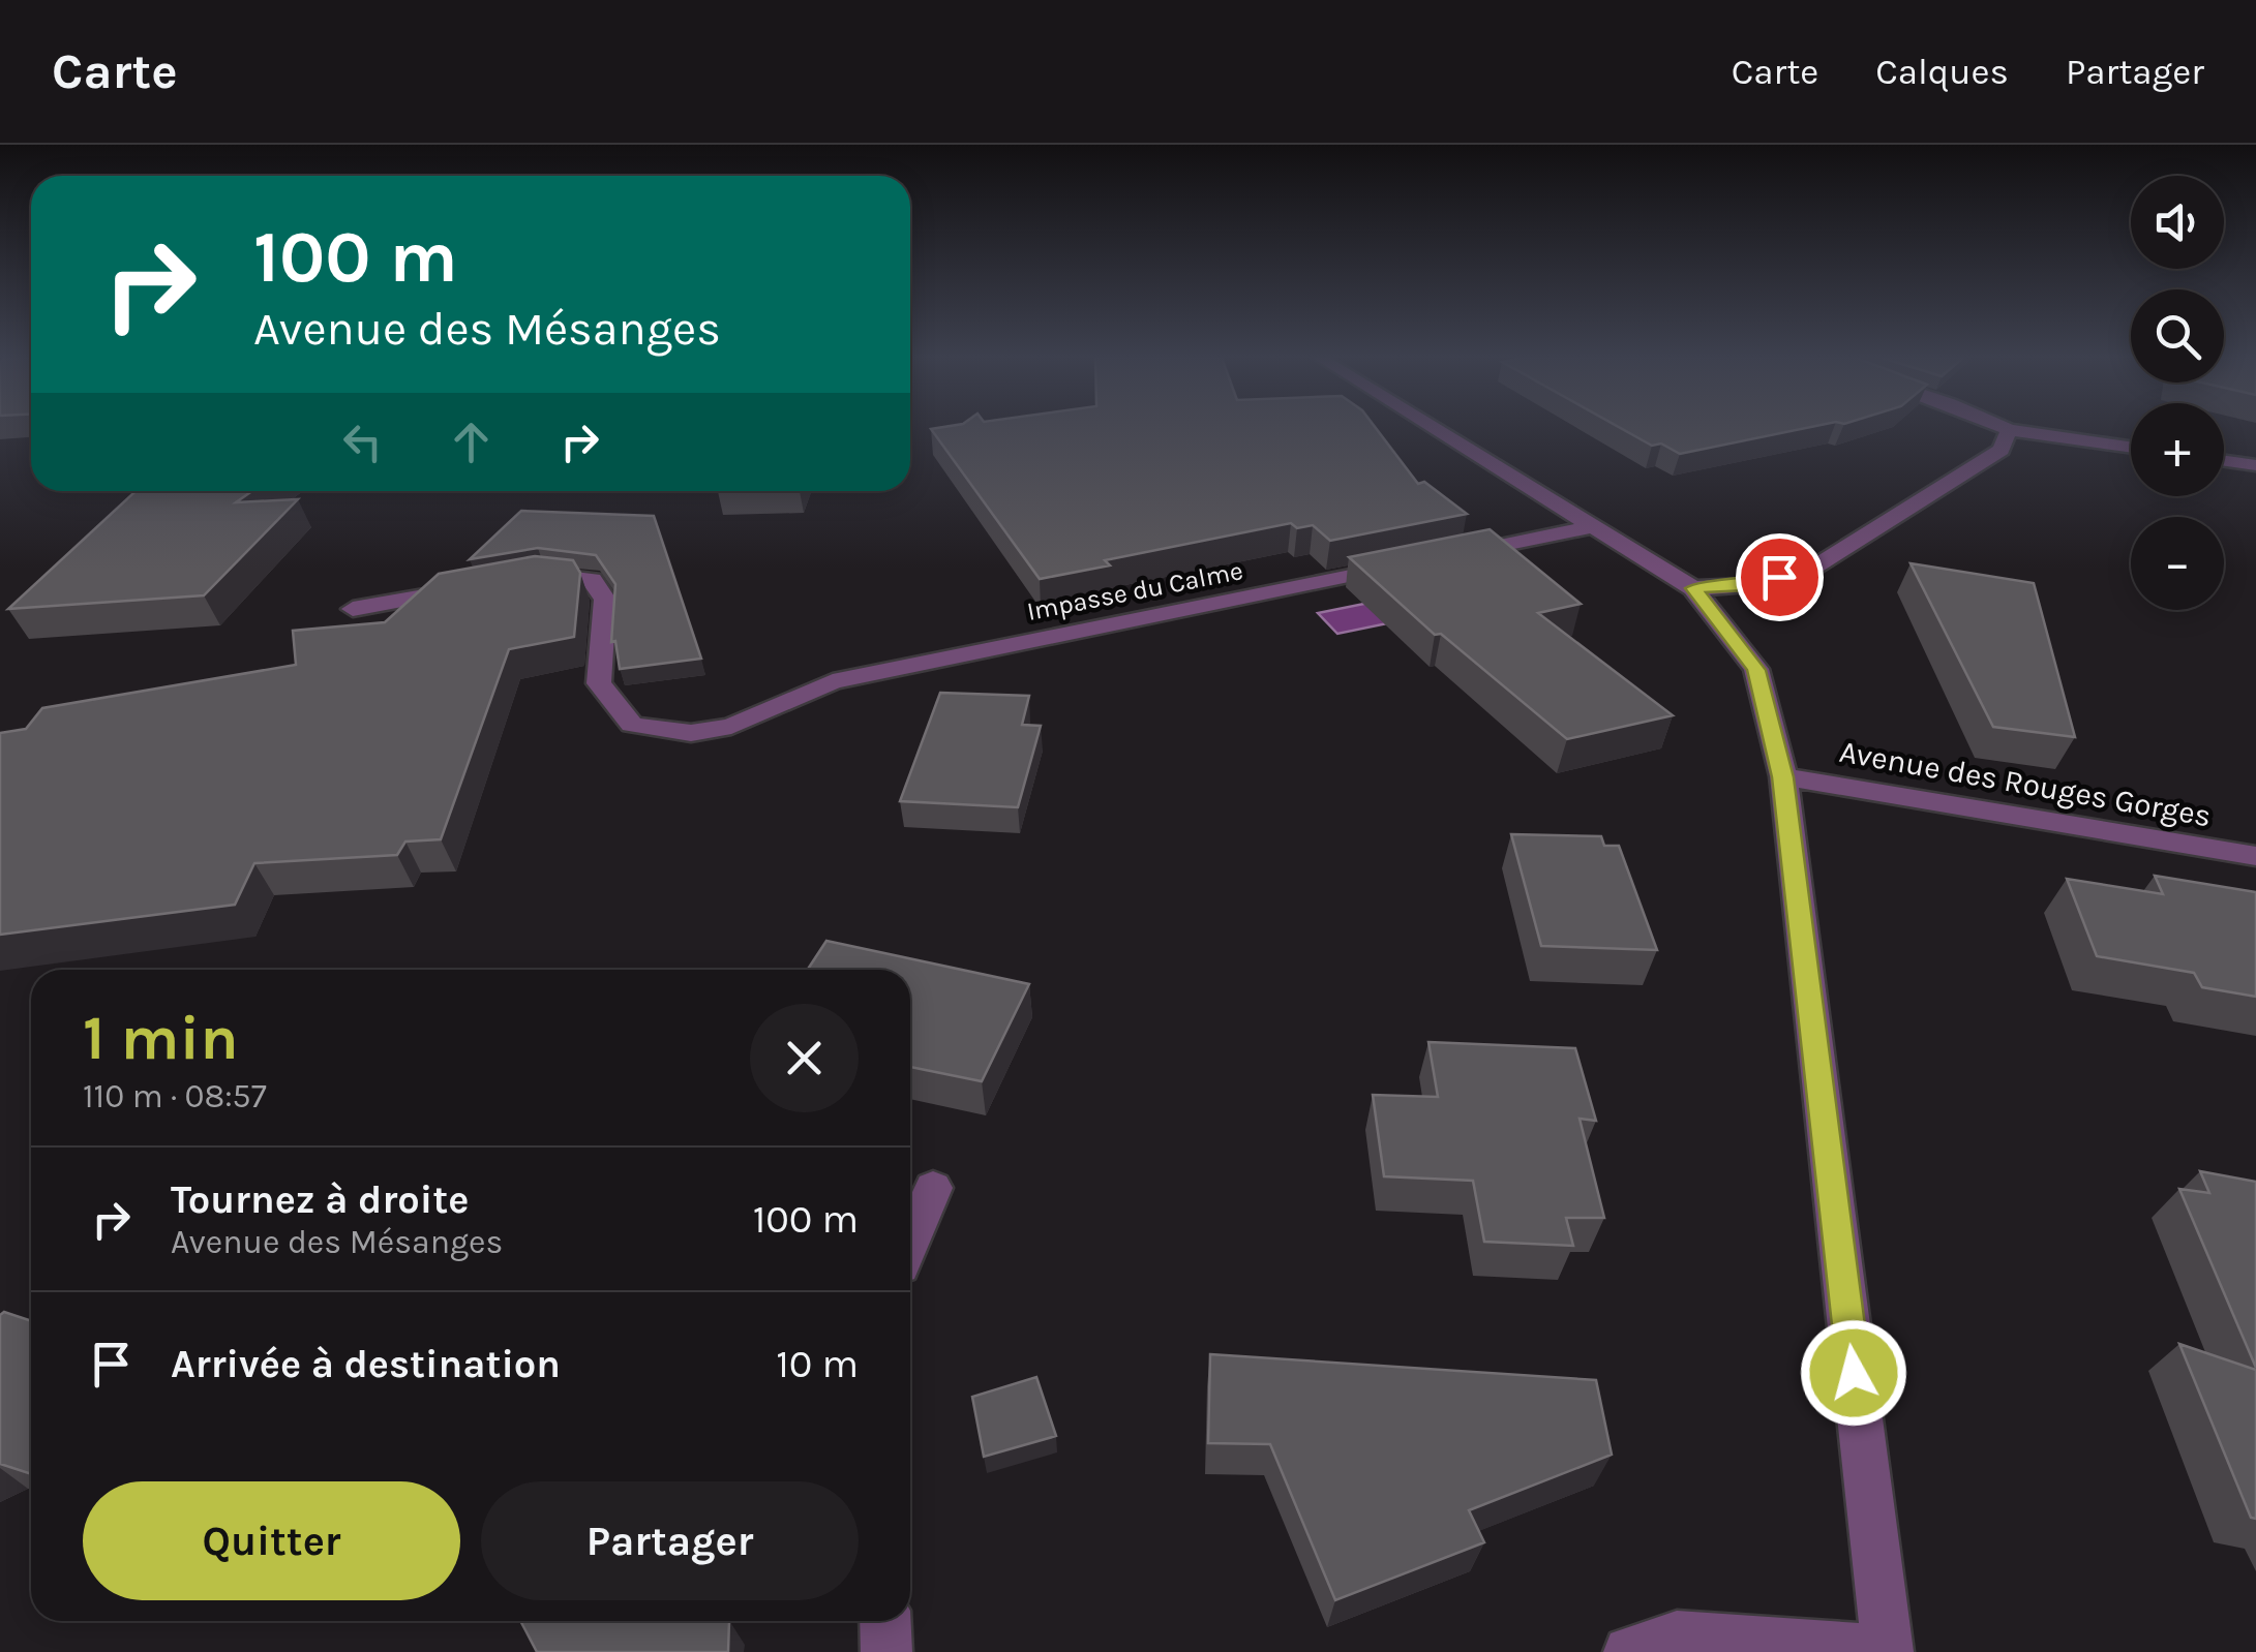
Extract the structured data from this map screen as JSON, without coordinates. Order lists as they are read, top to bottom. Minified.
{"streets":{"street":["Impasse du Calme","Avenue des Rouges Gorges"]},"page":{"header":"Carte","nav":["Carte","Calques","Partager"],"map_buttons":["+","−"],"turn":["100 m","Avenue des Mésanges"],"heading":["1 min","110 m · 08:57"],"list":[{"name":"Tournez à droite","note":"Avenue des Mésanges","value":"100 m"},{"name":"Arrivée à destination","value":"10 m"}],"buttons":["Quitter","Partager"]}}
